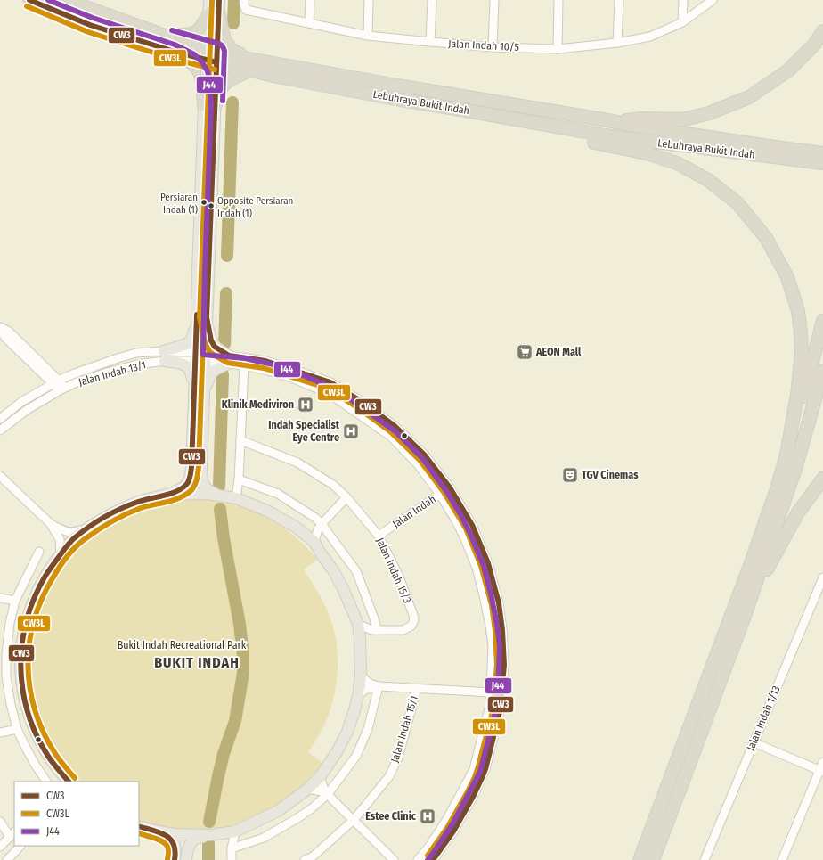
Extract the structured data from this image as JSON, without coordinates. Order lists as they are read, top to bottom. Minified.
{"streets":{"highway":["Lebuhraya Bukit Indah"],"street":["Jalan Indah 10/5","Jalan Indah 13/1","Jalan Indah","Jalan Indah 15/3","Jalan Indah 1/13","Jalan Indah 15/1"]},"crossings":[["Jalan Indah","Jalan Indah 15/3"]],"districts":["BUKIT INDAH"],"parks":["Bukit Indah Recreational Park"],"places":{"other":["Persiaran Indah (1)","Opposite Persiaran Indah (1)"],"supermarket":["AEON Mall"],"hospital":["Klinik Mediviron","Indah Specialist Eye Centre","Estee Clinic"],"theatre":["TGV Cinemas"]},"lines":["transit line CW3","transit line CW3L","transit line J44"],"legend":["CW3","CW3L","J44"]}
